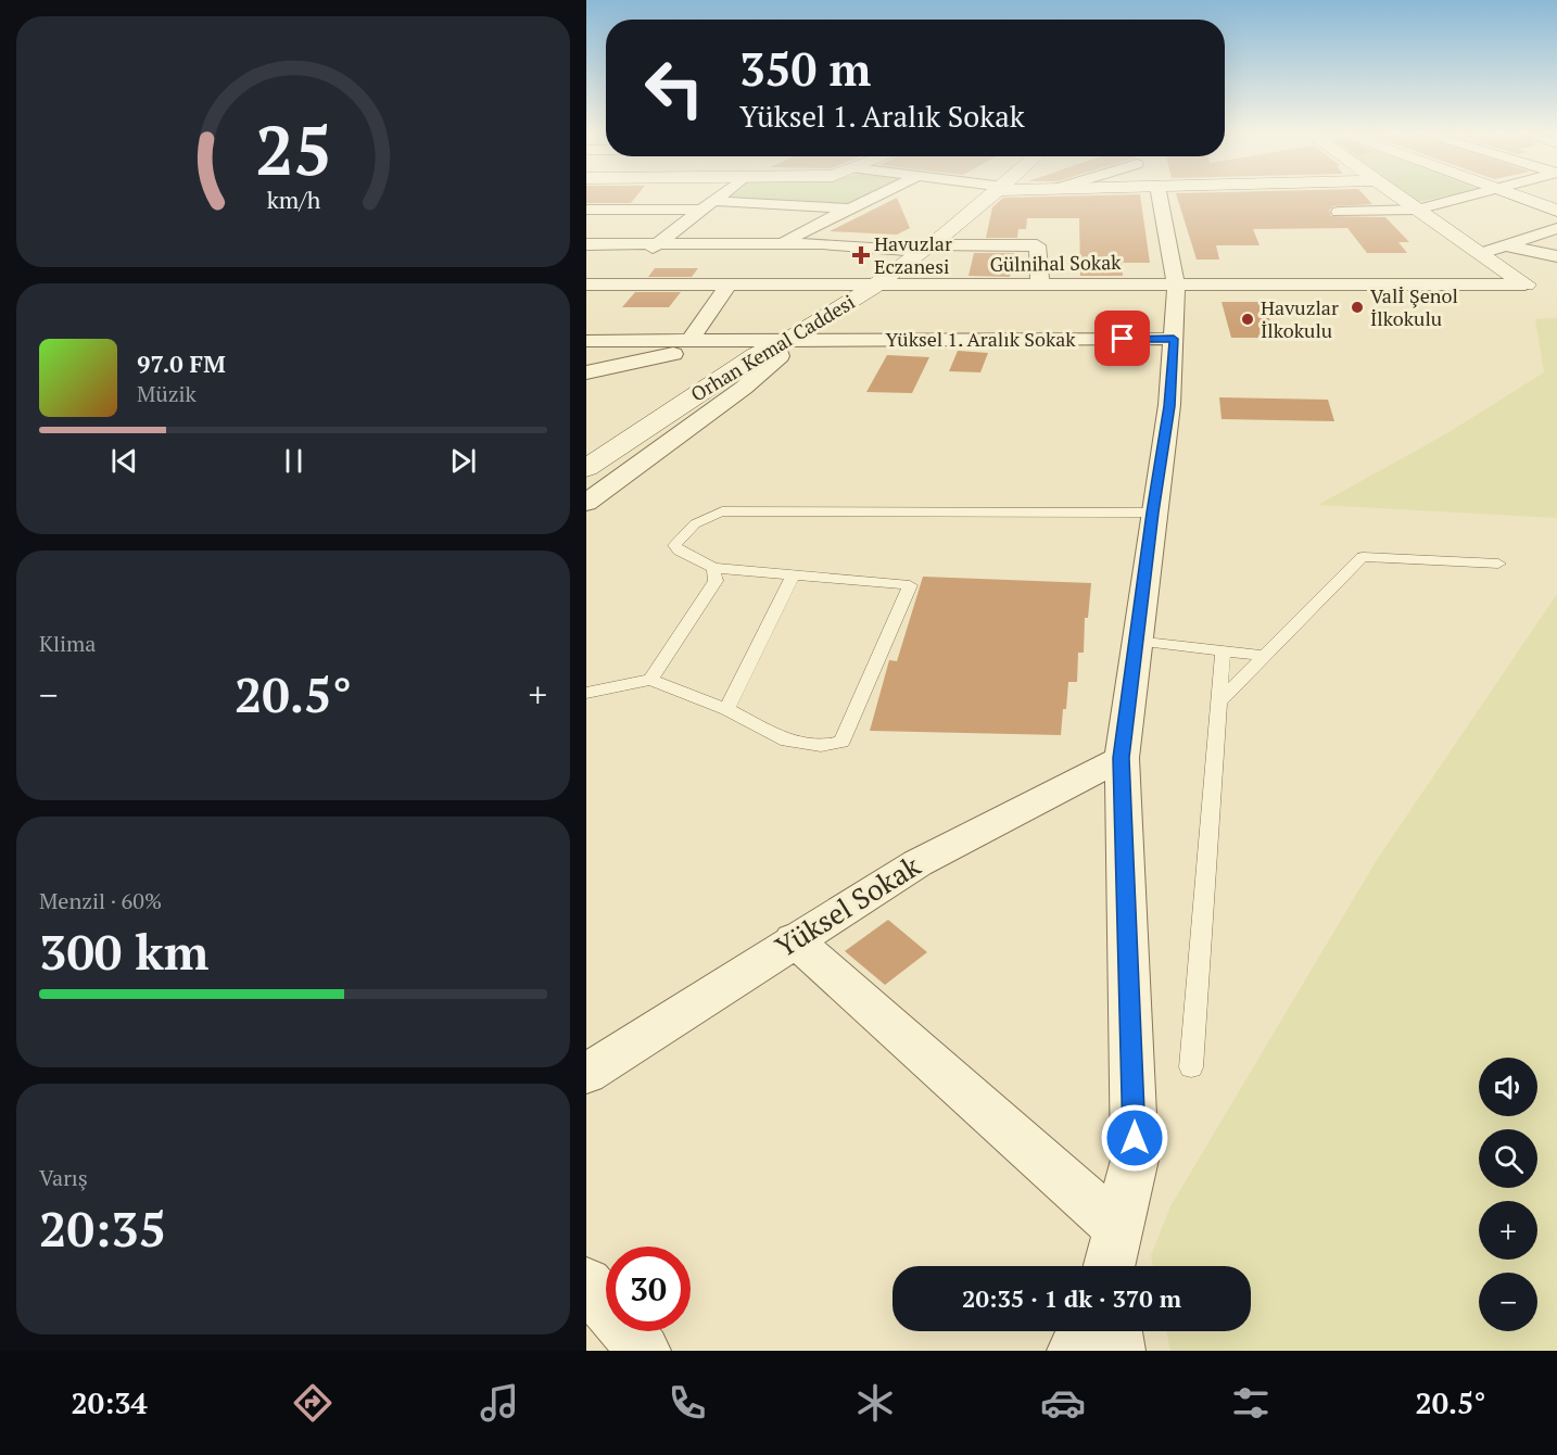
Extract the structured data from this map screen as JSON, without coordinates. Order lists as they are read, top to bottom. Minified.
{"streets":{"street":["Gülnihal Sokak","Yüksel 1. Aralık Sokak","Orhan Kemal Caddesi","Yüksel Sokak"]},"crossings":[["Gülnihal Sokak","Orhan Kemal Caddesi"],["Yüksel 1. Aralık Sokak","Orhan Kemal Caddesi"]],"places":{"health":["Havuzlar Eczanesi"],"other":["Valİ Şenol İlkokulu","Havuzlar İlkokulu"]},"page":{"turn":["350 m","Yüksel 1. Aralık Sokak"],"song":["97.0 FM","Müzik"],"tile":["Klima",["Menzil · 60%","300 km"],["Varış","20:35"]],"heat":["−","20.5°","+"],"map_buttons":["+","−"],"limit":"30","trip":"20:35 · 1 dk · 370 m","tabs":["20:34","20.5°"],"gauge":["25","km/h"]}}
